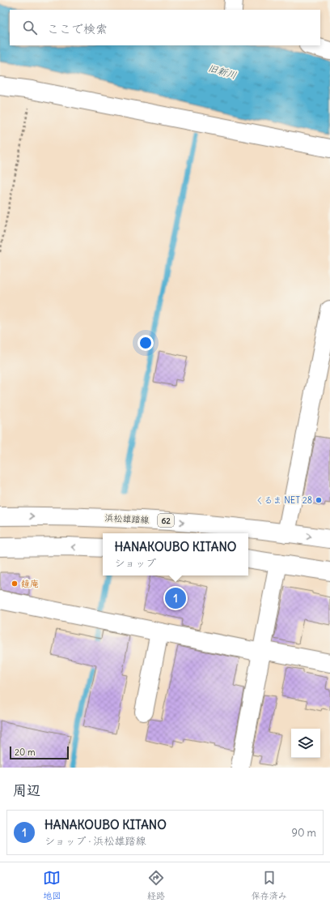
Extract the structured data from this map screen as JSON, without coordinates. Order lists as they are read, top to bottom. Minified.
{"streets":{"street":["浜松雄踏線","62"]},"water":["旧新川"],"places":["くるま NET 28","鐘庵"],"scale_bar":"20 m","page":{"search":"ここで検索","popup":["HANAKOUBO KITANO","ショップ"],"pins":"1","scale":"20 m","heading":"周辺","list":[{"mark":"1","name":"HANAKOUBO KITANO","note":"ショップ · 浜松雄踏線","value":"90 m"}],"nav":["地図","経路","保存済み"]}}
